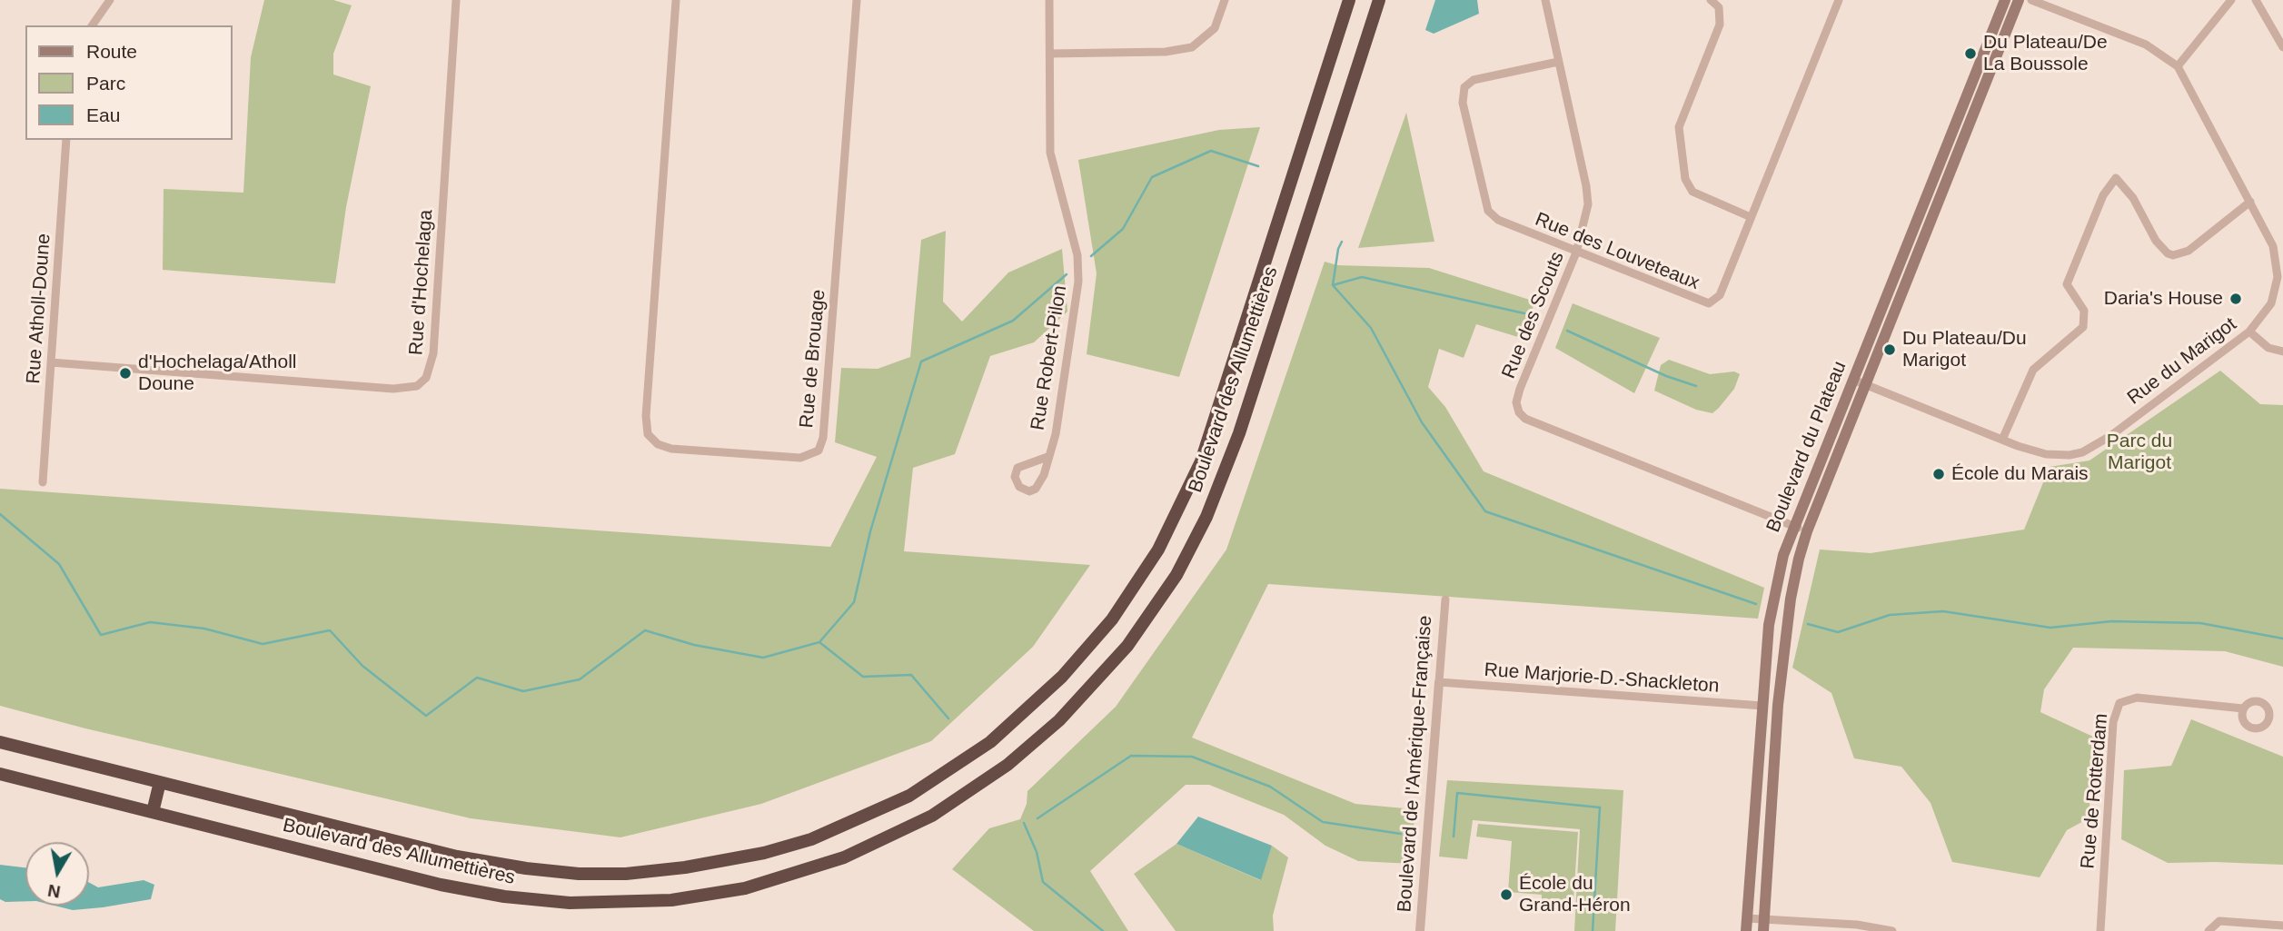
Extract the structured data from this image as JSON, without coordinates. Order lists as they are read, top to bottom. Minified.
{"streets":{"highway":["Boulevard des Allumettières"],"main road":["Boulevard du Plateau"],"street":["Rue des Louveteaux","Rue d'Hochelaga","Rue Atholl-Doune","Rue des Scouts","Rue Robert-Pilon","Rue de Brouage","Rue du Marigot","Rue Marjorie-D.-Shackleton","Boulevard de l'Amérique-Française","Rue de Rotterdam"]},"crossings":[["Rue des Louveteaux","Rue des Scouts"],["Rue d'Hochelaga","Rue Atholl-Doune"],["Rue des Scouts","Boulevard du Plateau"],["Rue du Marigot","Boulevard du Plateau"],["Boulevard du Plateau","Rue Marjorie-D.-Shackleton"],["Rue Marjorie-D.-Shackleton","Boulevard de l'Amérique-Française"]],"parks":["Parc du Marigot"],"places":["Du Plateau/De La Boussole","Daria's House","Du Plateau/Du Marigot","d'Hochelaga/Atholl Doune","École du Marais","École du Grand-Héron"],"legend":["Route","Parc","Eau"],"north":"bottom"}
